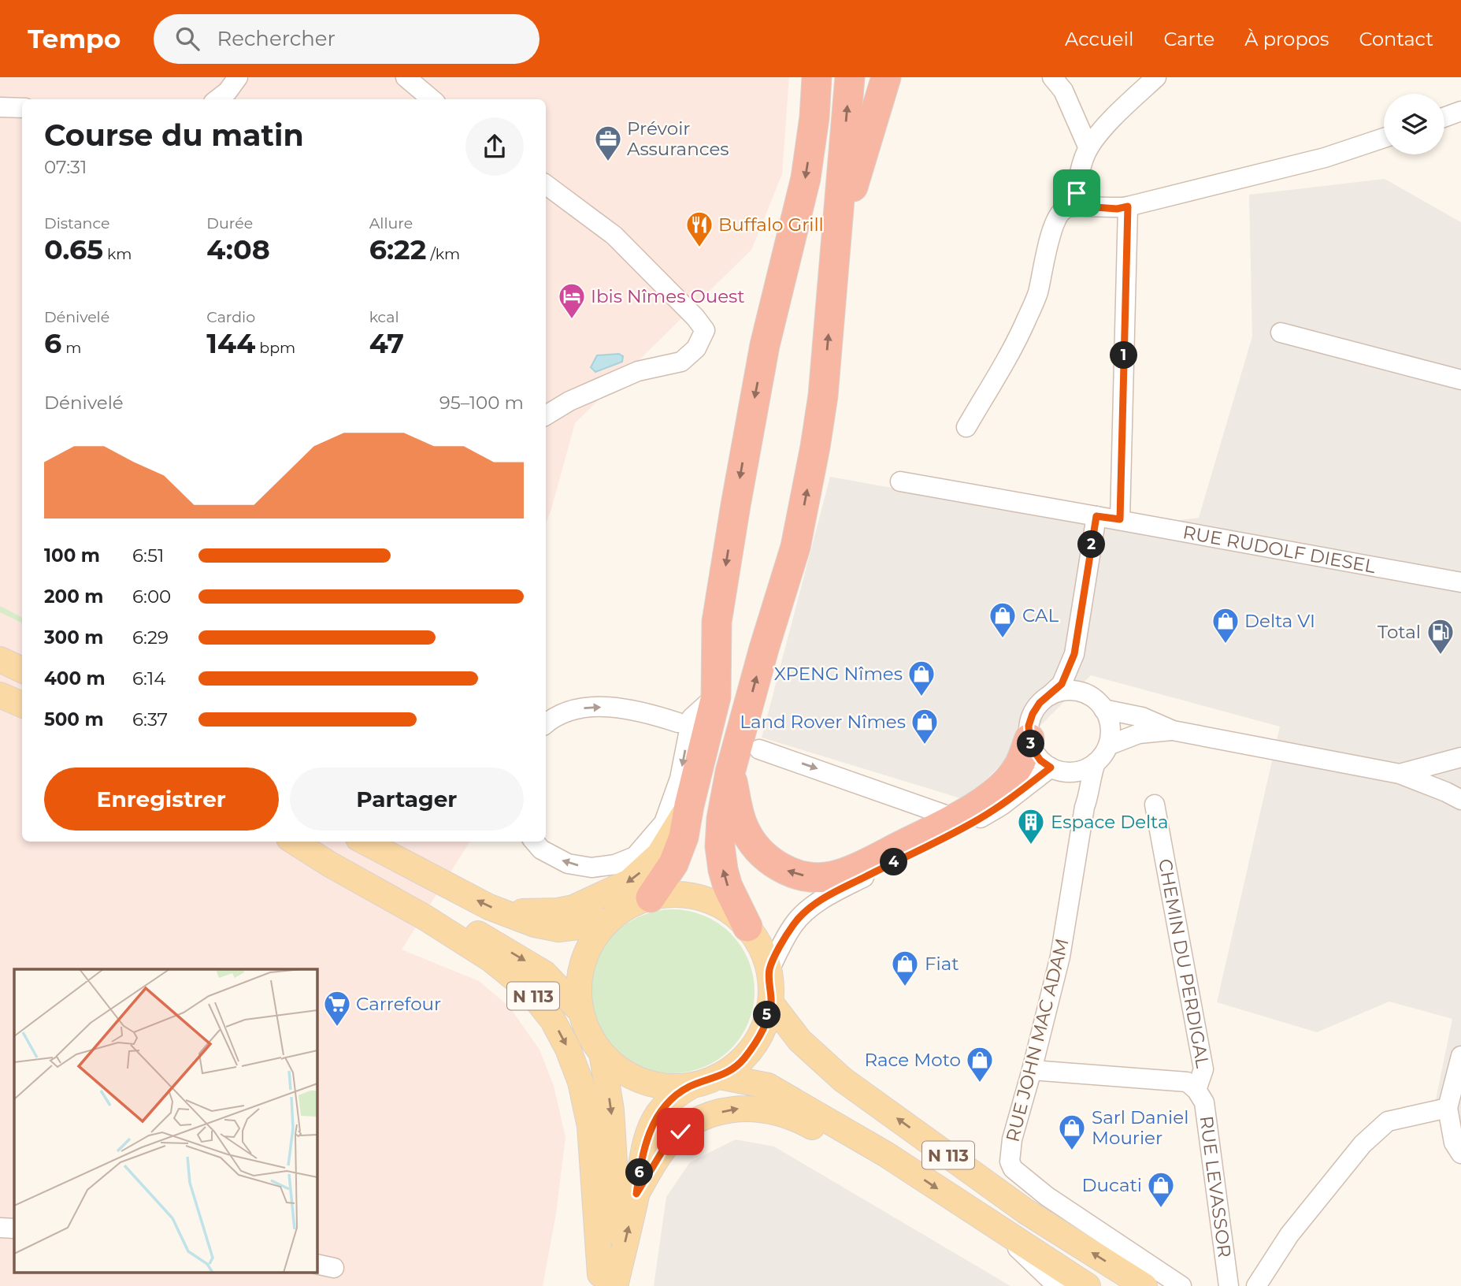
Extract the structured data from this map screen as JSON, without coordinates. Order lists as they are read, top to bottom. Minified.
{"streets":{"main road":["N 113"],"street":["RUE RUDOLF DIESEL","CHEMIN DU PERDIGAL","RUE JOHN MAC ADAM","RUE LEVASSOR"]},"crossings":[["CHEMIN DU PERDIGAL","RUE LEVASSOR"],["RUE JOHN MAC ADAM","RUE LEVASSOR"]],"places":{"office":["Prévoir Assurances"],"restaurant":["Buffalo Grill"],"hotel":["Ibis Nîmes Ouest"],"shop":["CAL","Delta VI","XPENG Nîmes","Land Rover Nîmes","Fiat","Race Moto","Sarl Daniel Mourier","Ducati"],"fuel station":["Total"],"building":["Espace Delta"],"supermarket":["Carrefour"]},"page":{"header":"Tempo","search":"Rechercher","nav":["Accueil","Carte","À propos","Contact"],"heading":["Course du matin","07:31"],"stats":[["Distance","0.65 km"],["Durée","4:08"],["Allure","6:22 /km"],["Dénivelé","6 m"],["Cardio","144 bpm"],["kcal","47"]],"pins":["1","2","3","4","5","6"],"chart":["Dénivelé","95–100 m"],"list":[{"name":"100 m","note":"6:51"},{"name":"200 m","note":"6:00"},{"name":"300 m","note":"6:29"},{"name":"400 m","note":"6:14"},{"name":"500 m","note":"6:37"}],"buttons":["Enregistrer","Partager"]}}
